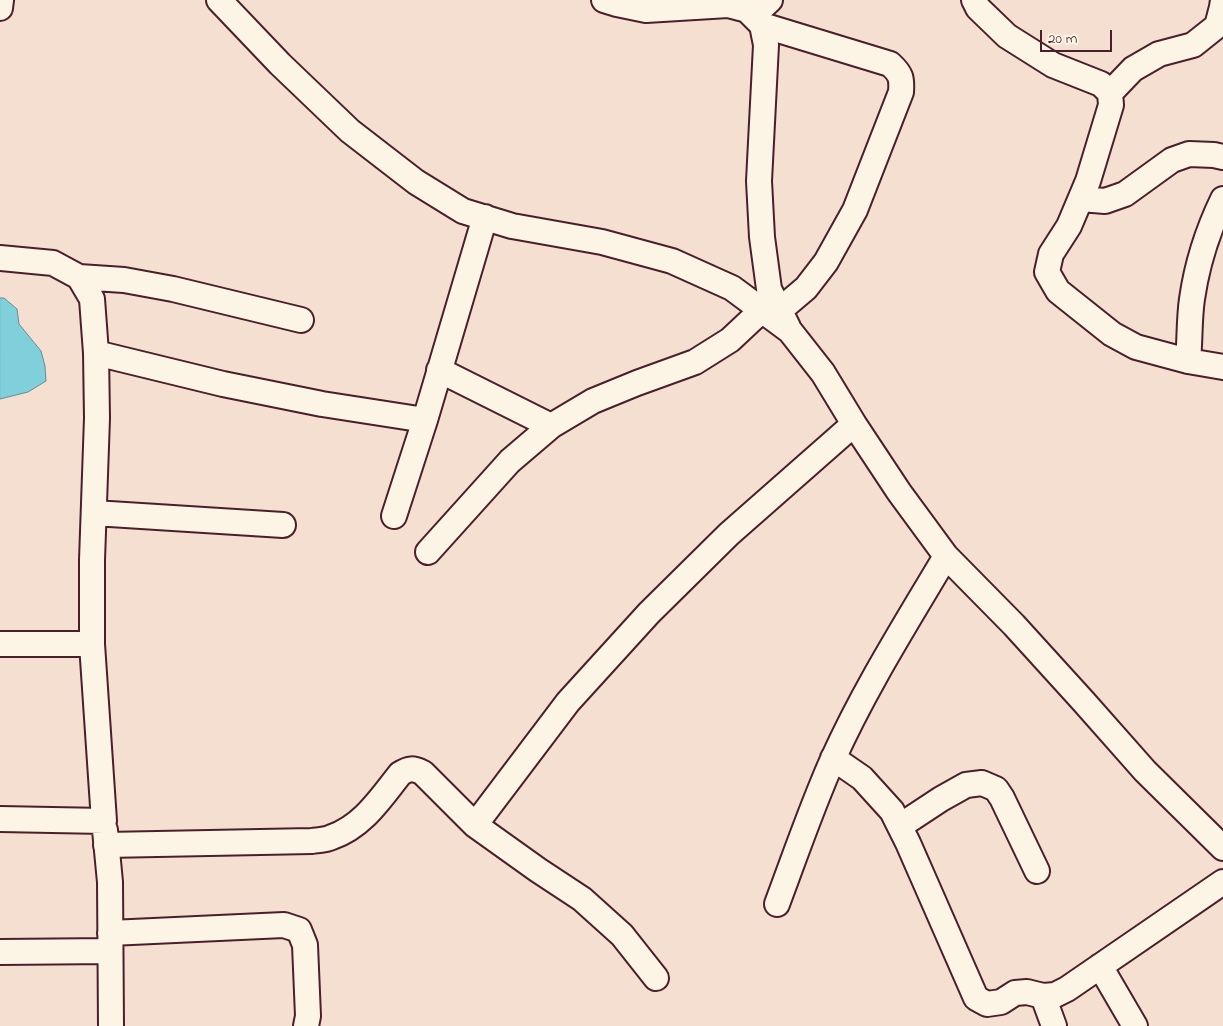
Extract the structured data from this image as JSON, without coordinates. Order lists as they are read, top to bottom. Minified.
{"scale_bar":"20 m"}
